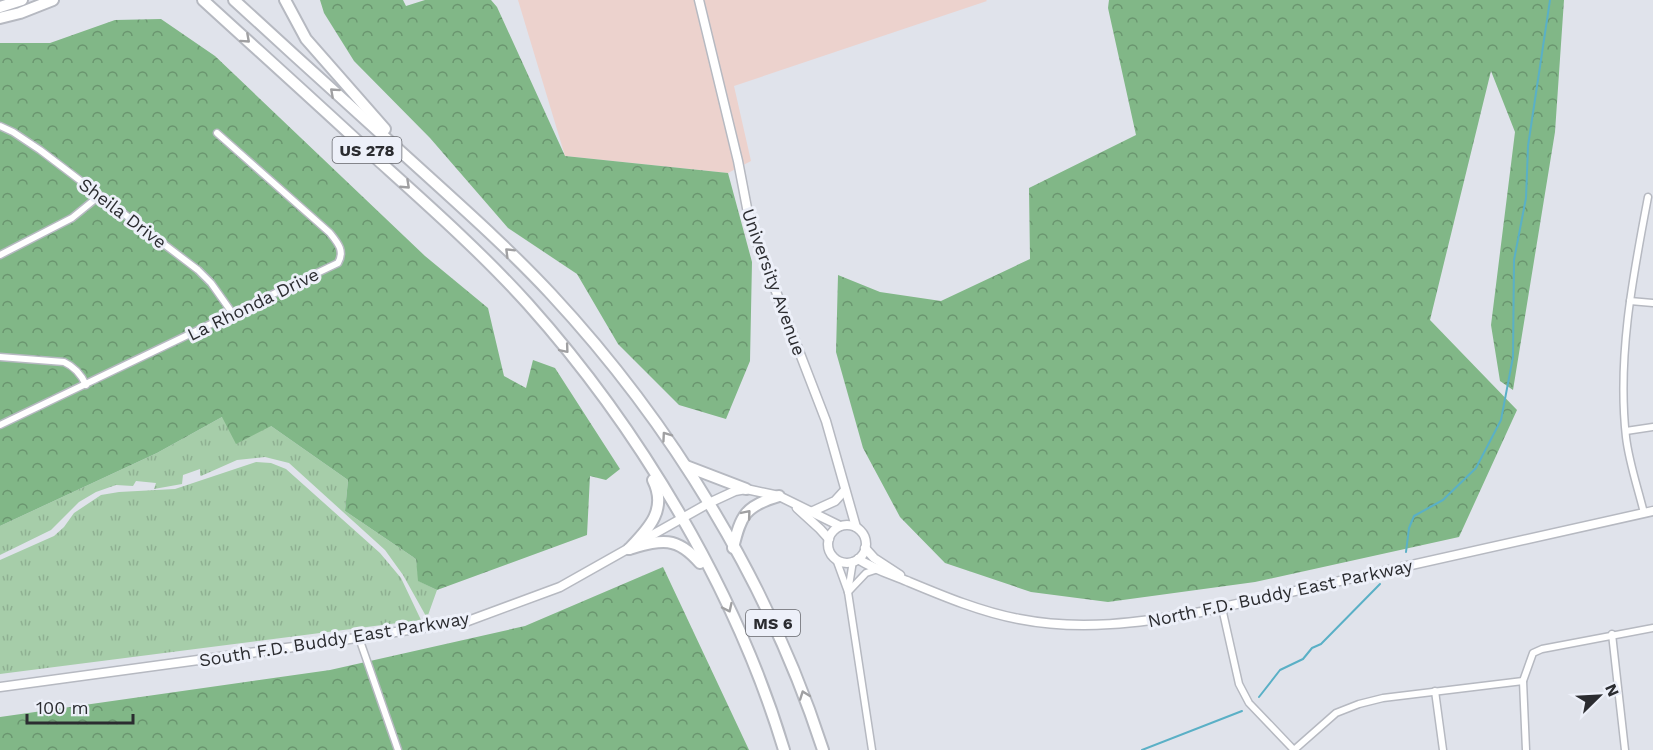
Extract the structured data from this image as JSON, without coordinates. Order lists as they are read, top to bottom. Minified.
{"streets":{"highway":["US 278","MS 6"],"street":["Sheila Drive","University Avenue","La Rhonda Drive","North F.D. Buddy East Parkway","South F.D. Buddy East Parkway"]},"crossings":[["US 278","MS 6"],["US 278","South F.D. Buddy East Parkway"],["Sheila Drive","La Rhonda Drive"],["MS 6","South F.D. Buddy East Parkway"]],"scale_bar":"100 m","north":"top right"}
